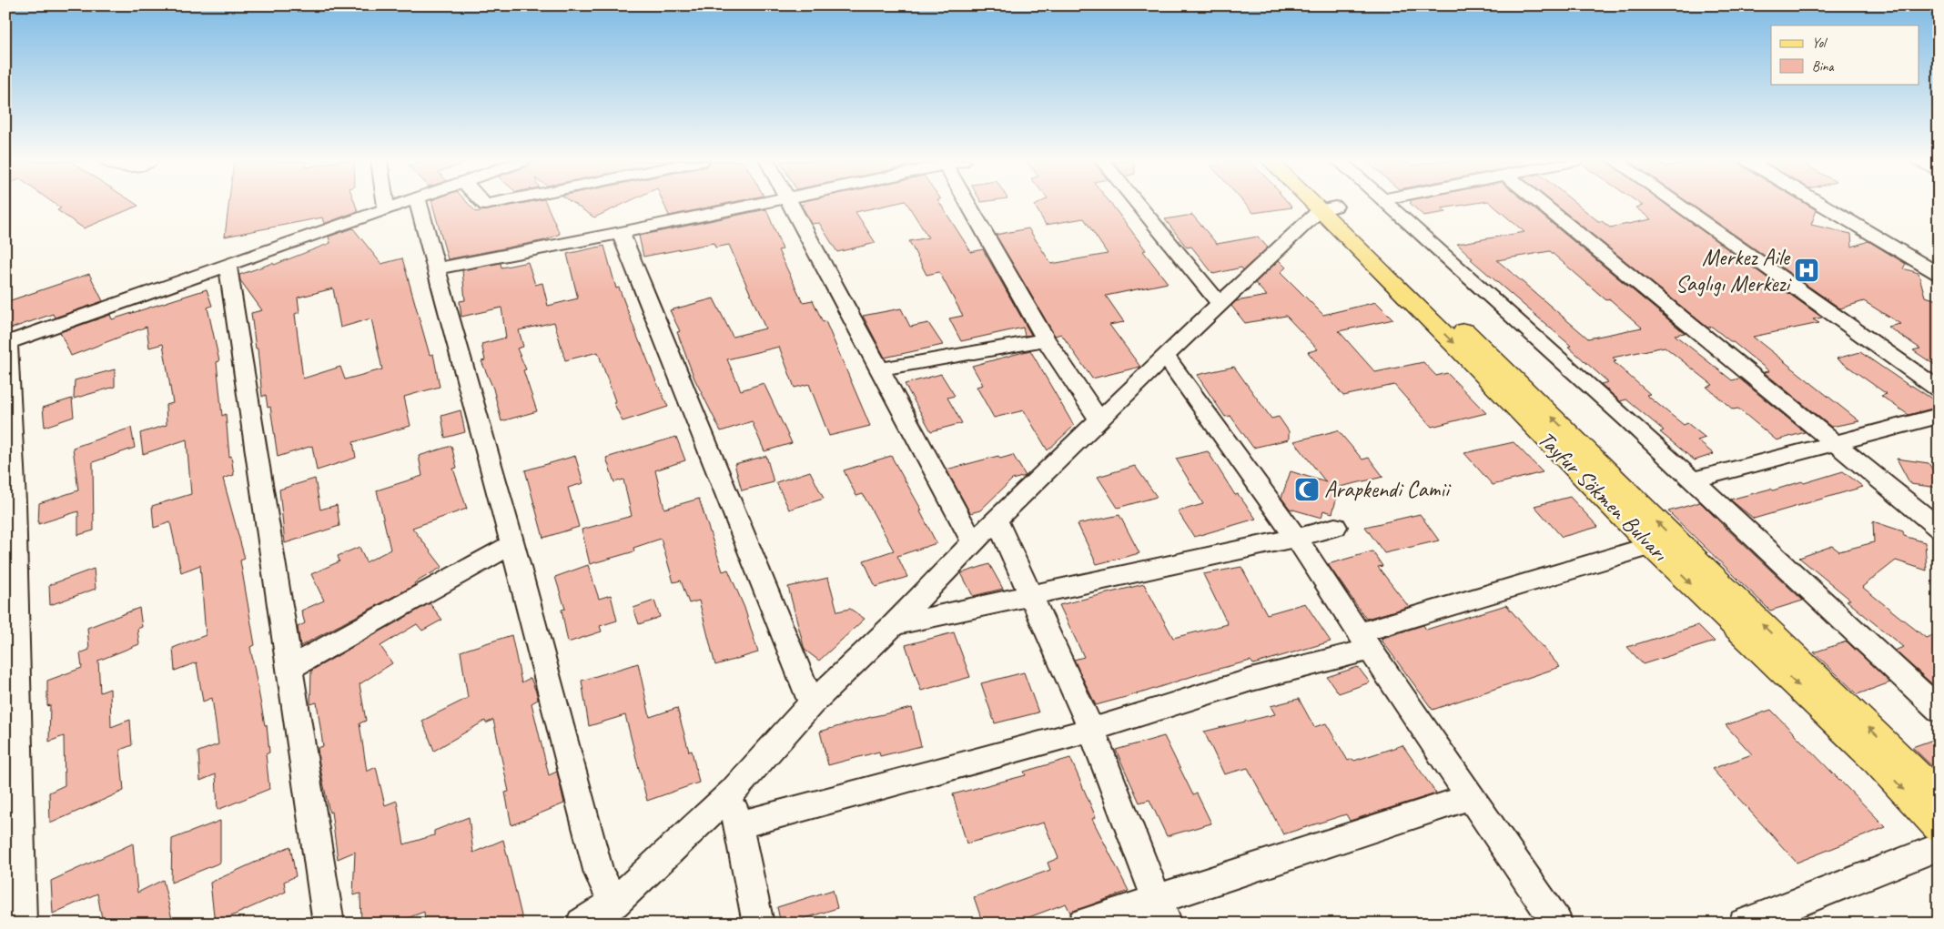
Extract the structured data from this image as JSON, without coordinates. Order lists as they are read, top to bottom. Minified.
{"streets":{"main road":["Tayfur Sökmen Bulvarı"]},"places":{"hospital":["Merkez Aile Saglıgı Merkezi"],"mosque":["Arapkendi Camii"]},"legend":["Yol","Bina"]}
